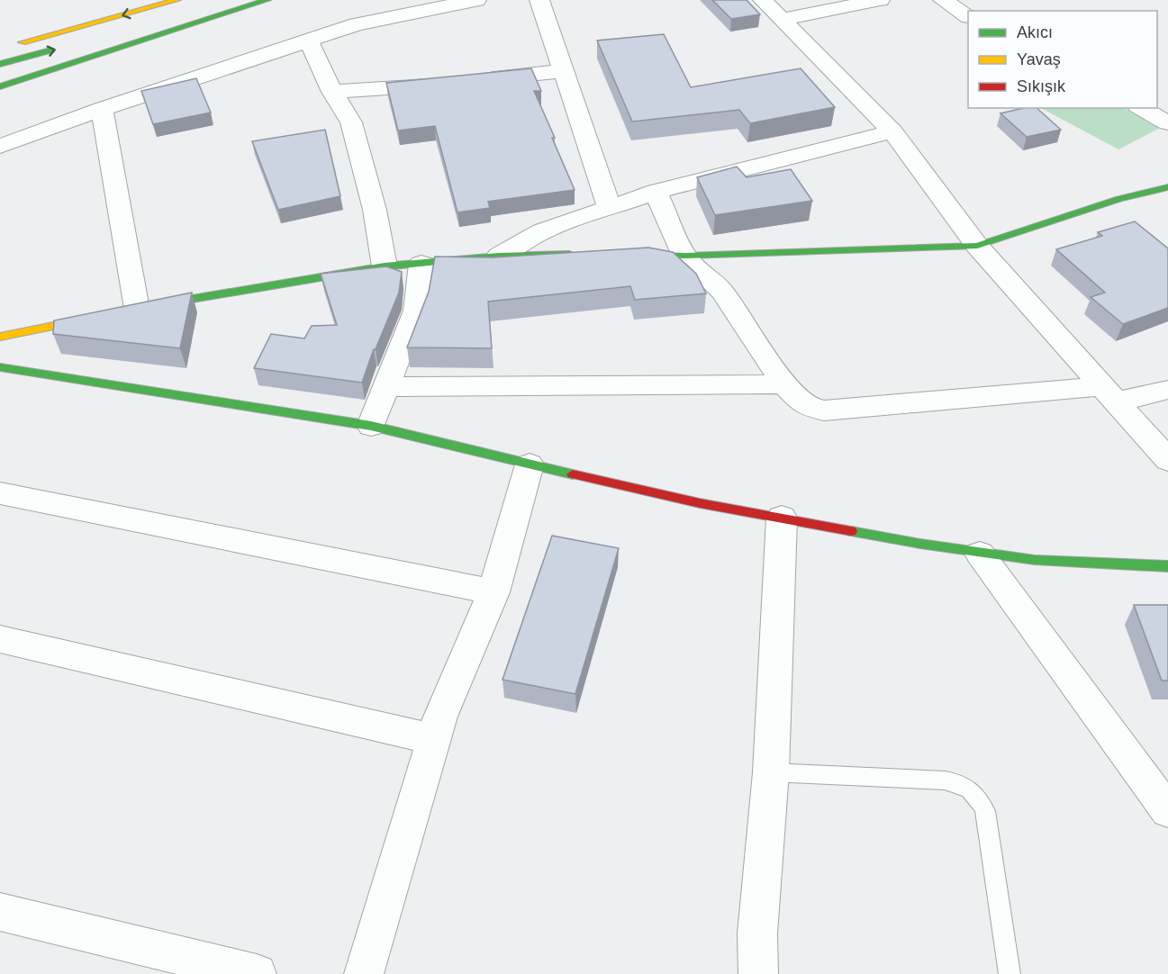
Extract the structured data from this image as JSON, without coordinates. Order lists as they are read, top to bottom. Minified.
{"legend":["Akıcı","Yavaş","Sıkışık"]}
